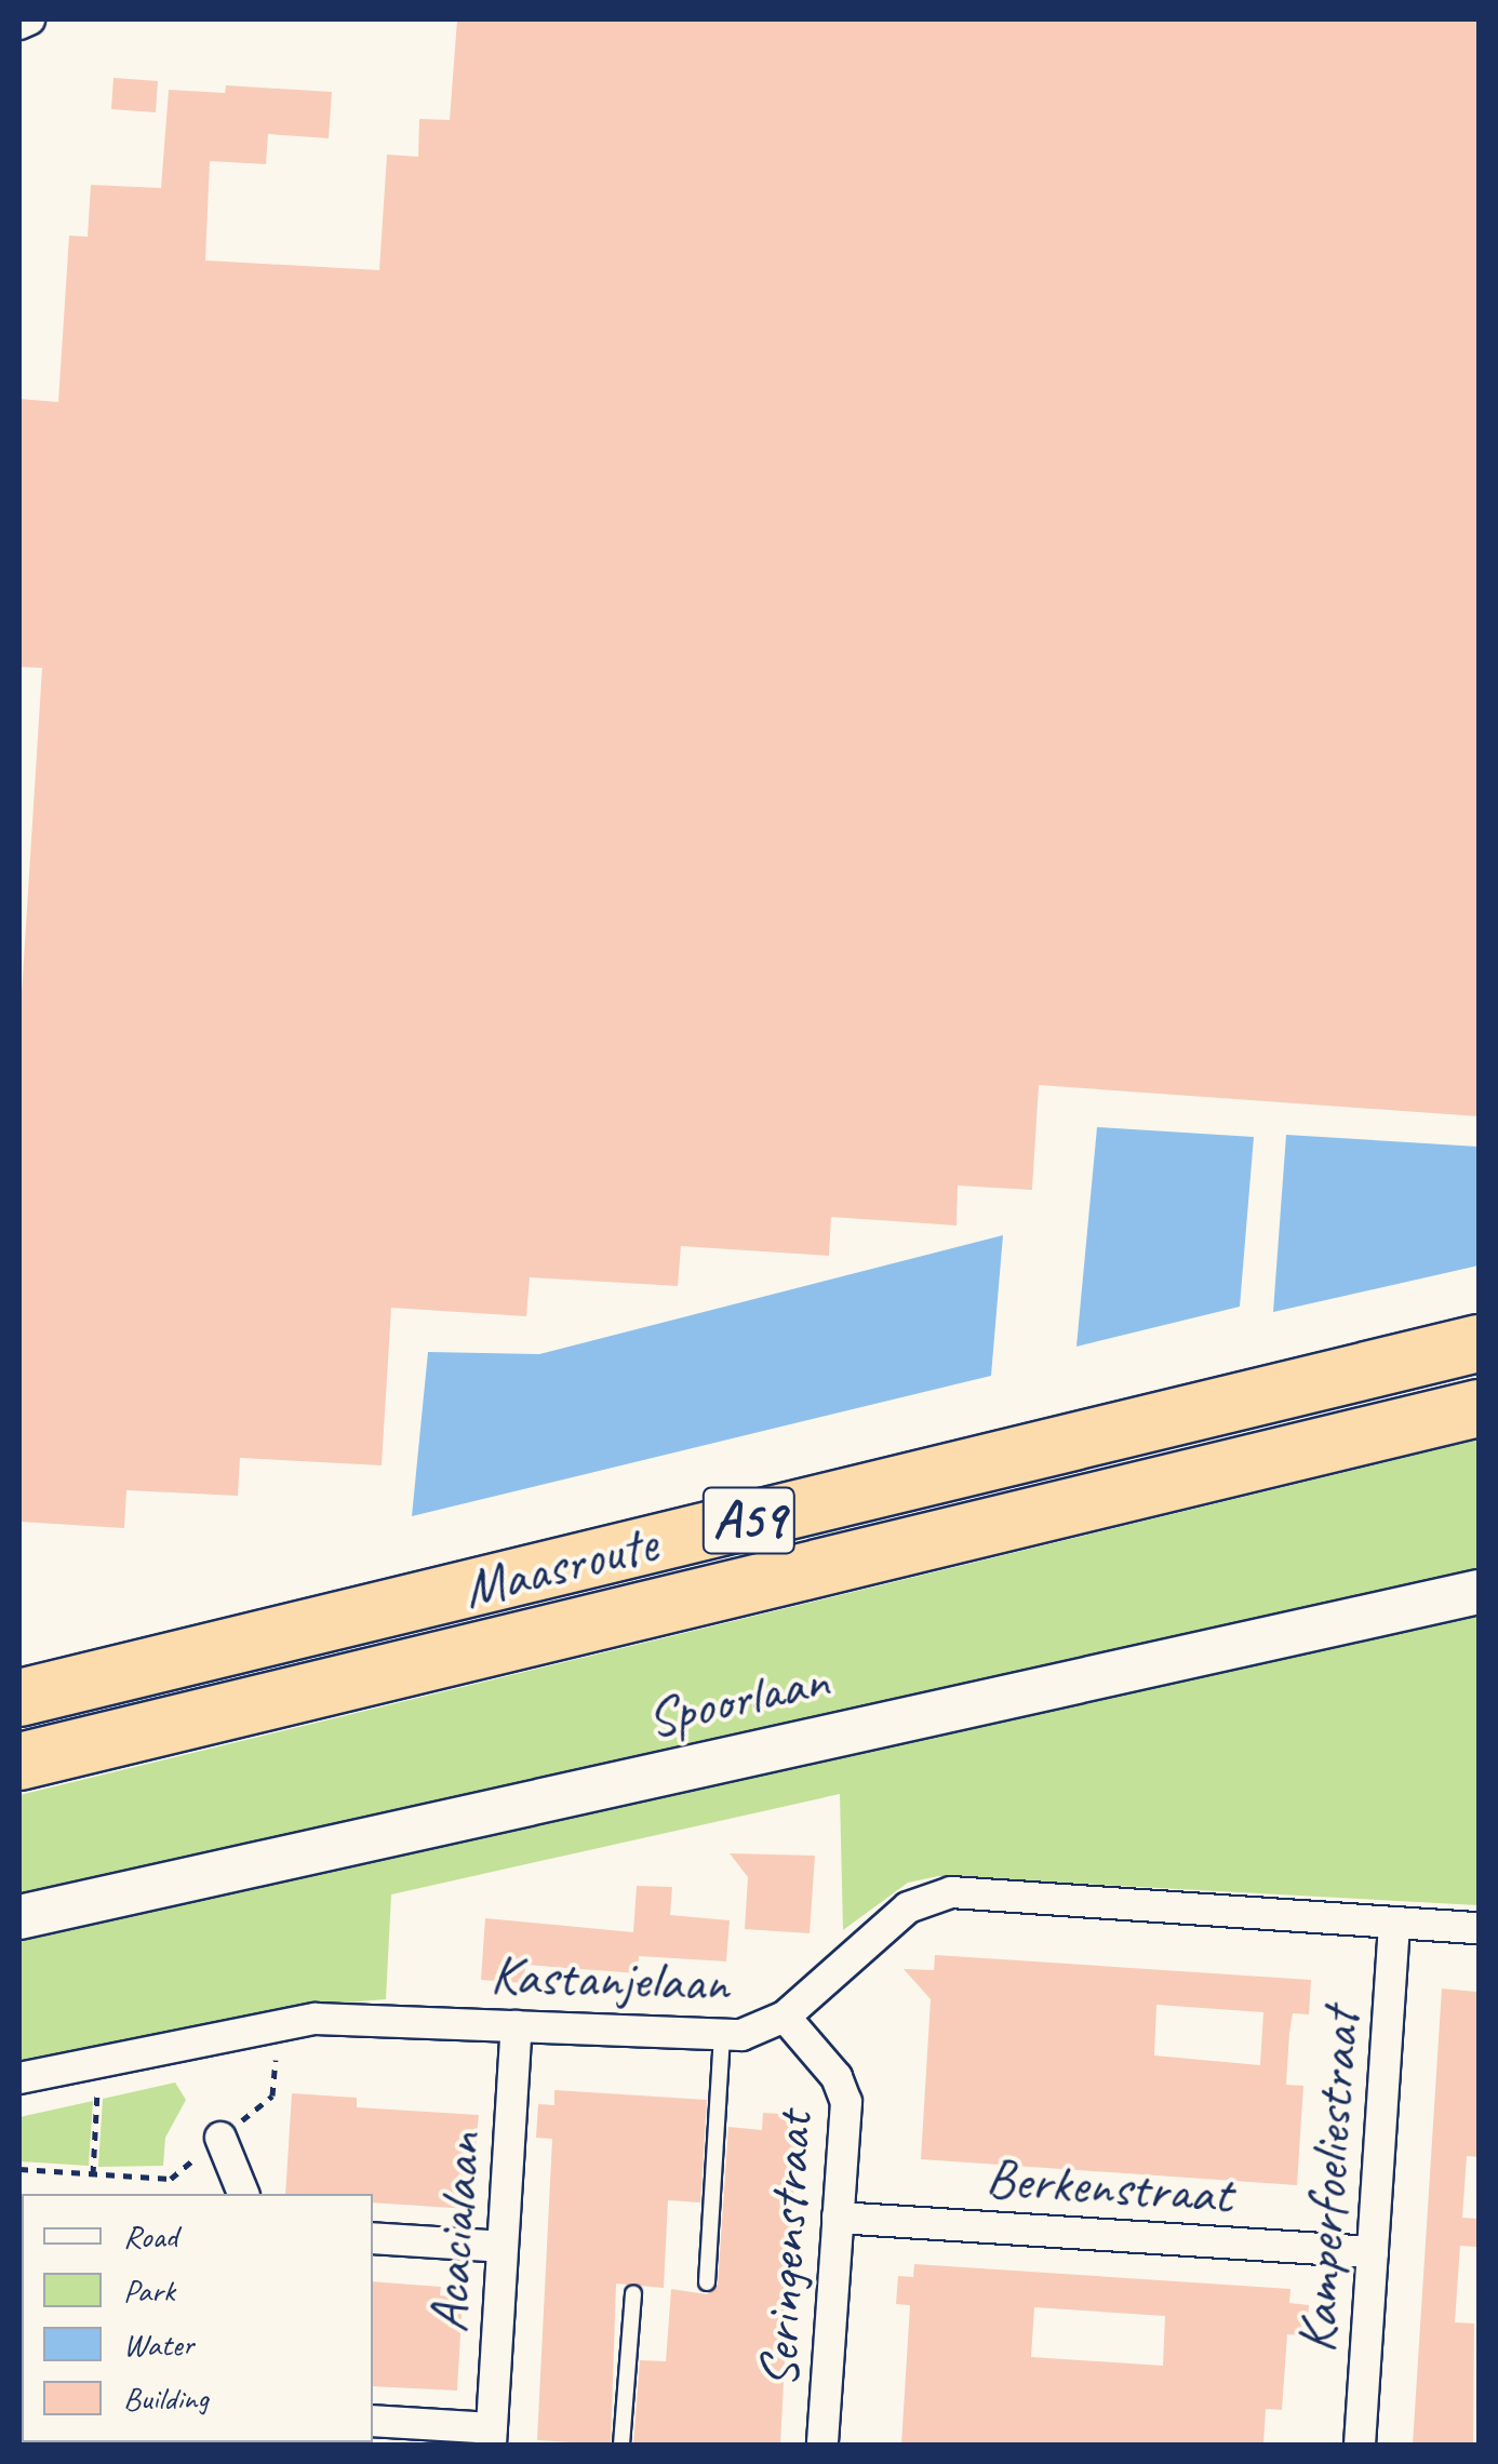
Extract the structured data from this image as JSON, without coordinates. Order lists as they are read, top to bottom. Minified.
{"streets":{"highway":["A59","Maasroute"],"main road":["Spoorlaan"],"street":["Kastanjelaan","Kamperfoeliestraat","Berkenstraat","Acacialaan","Seringenstraat"]},"crossings":[["Kastanjelaan","Kamperfoeliestraat"],["Kastanjelaan","Acacialaan"],["Kastanjelaan","Seringenstraat"],["Kamperfoeliestraat","Berkenstraat"],["Berkenstraat","Seringenstraat"]],"legend":["Road","Park","Water","Building"]}
